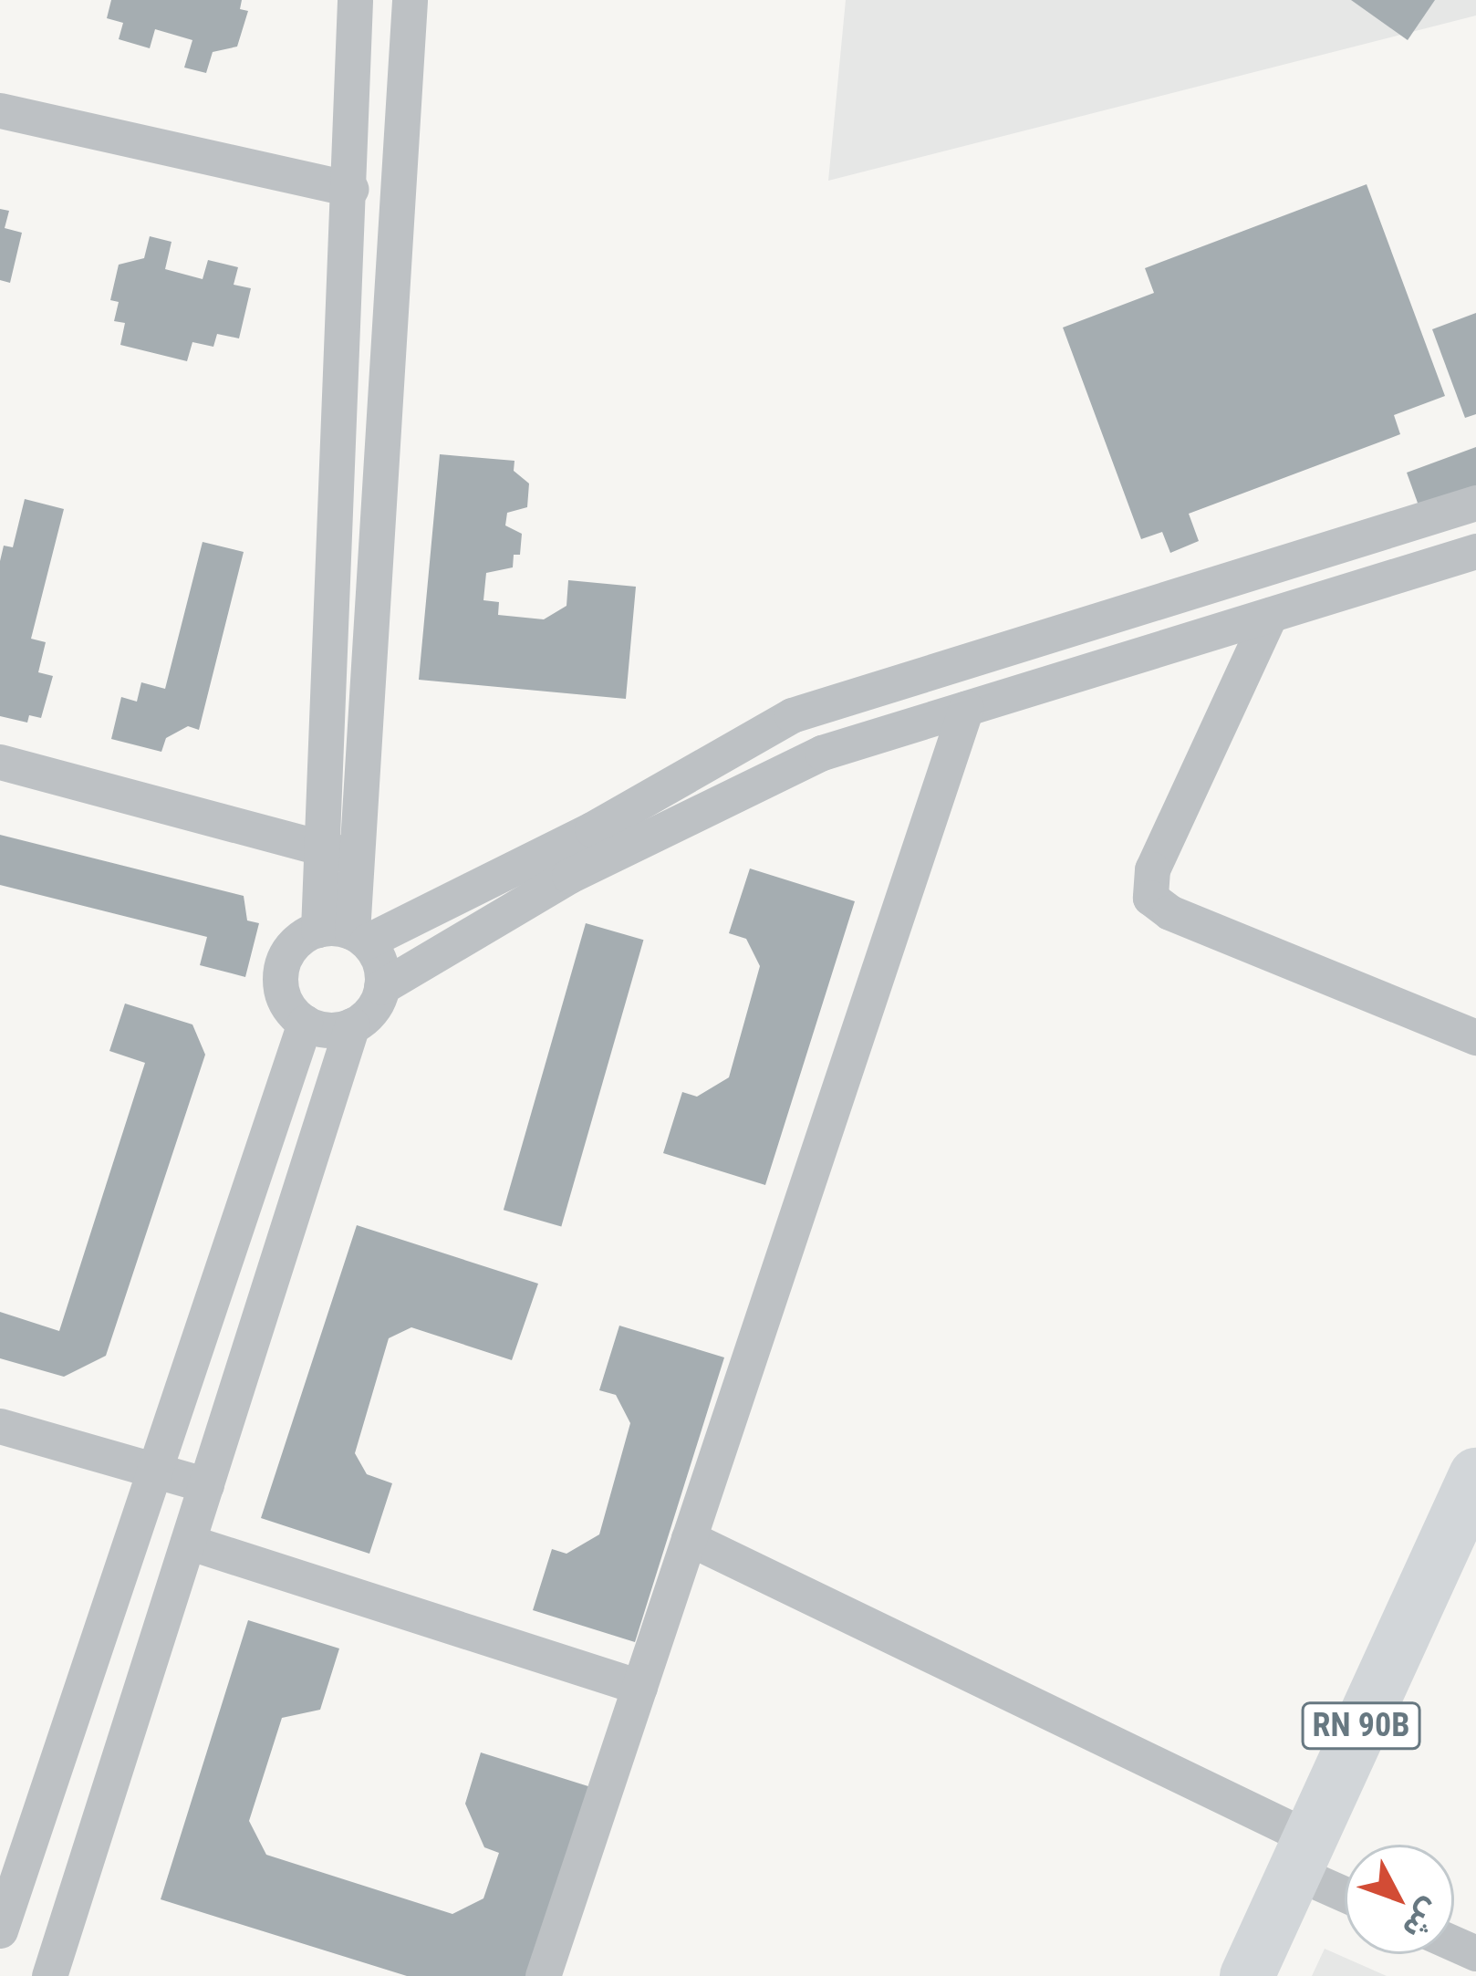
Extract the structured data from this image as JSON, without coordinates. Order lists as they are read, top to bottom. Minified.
{"streets":{"main road":["RN 90B"]},"north":"bottom right"}
